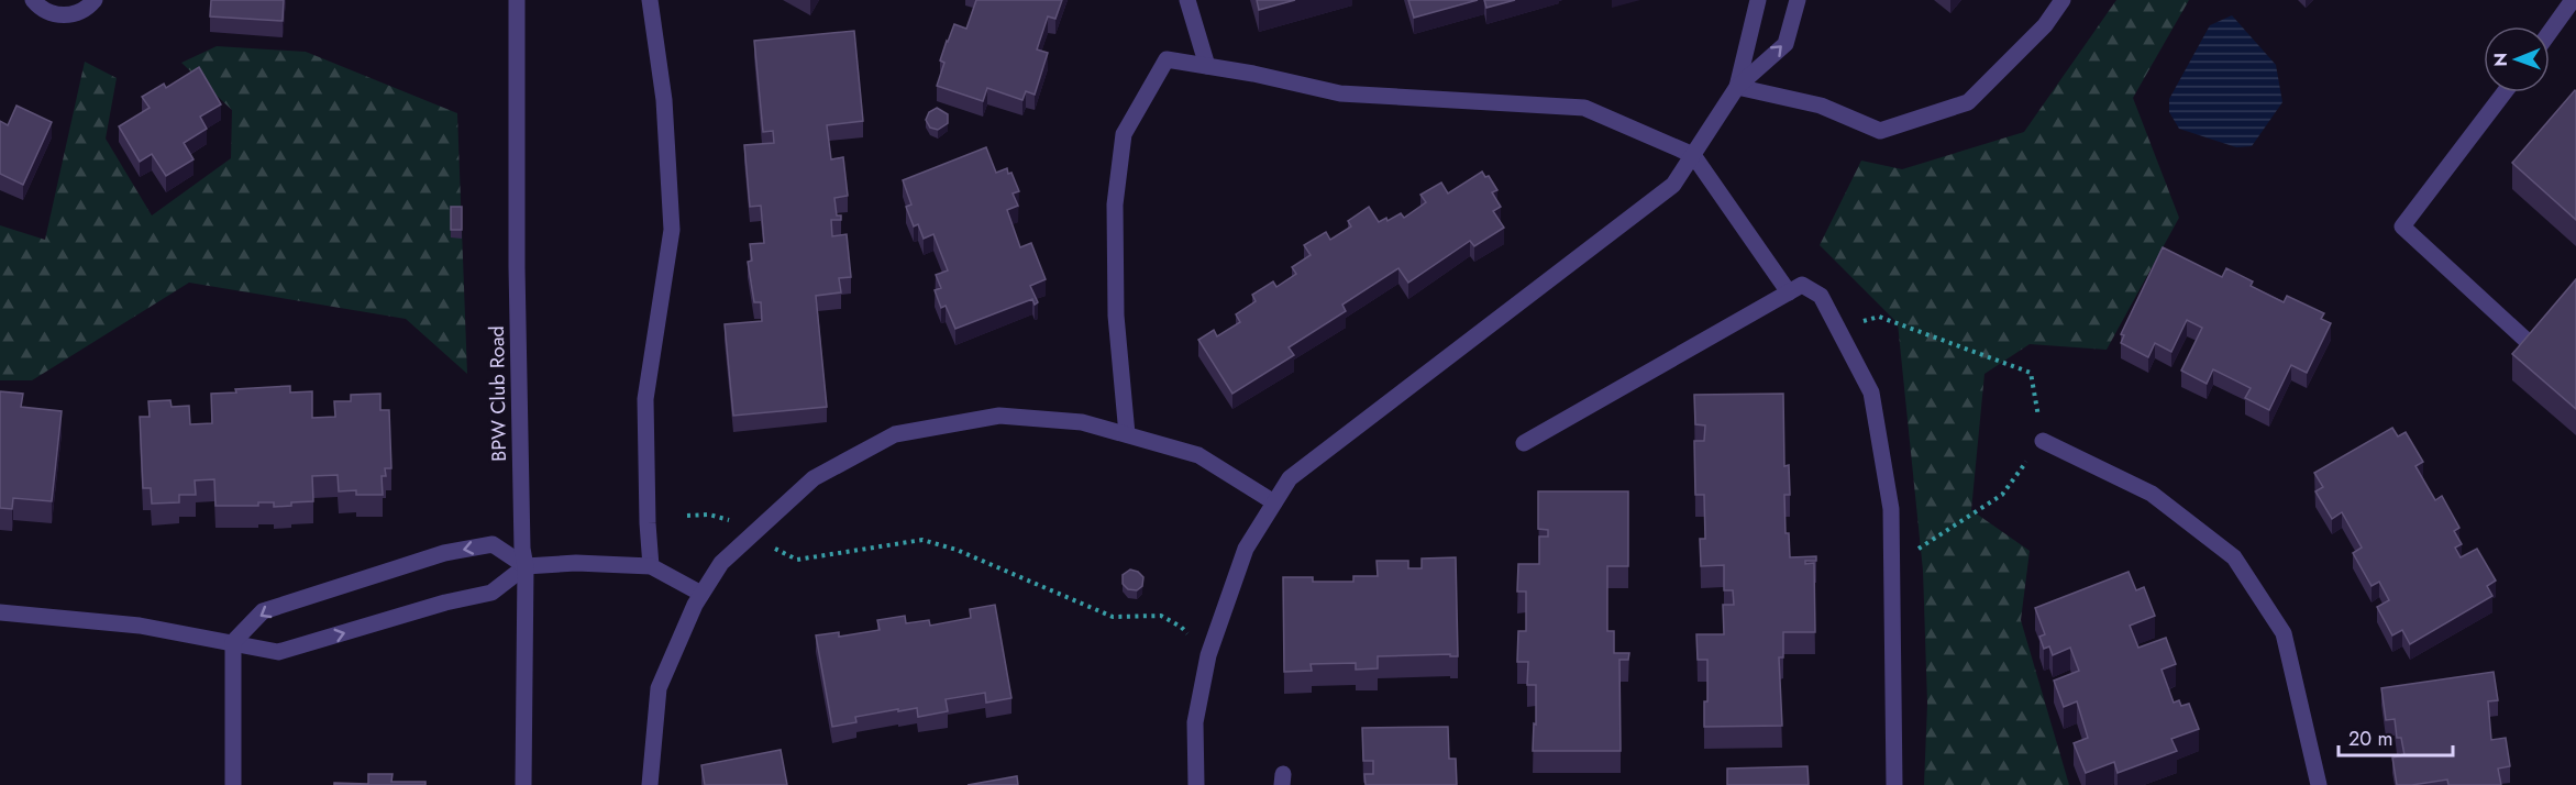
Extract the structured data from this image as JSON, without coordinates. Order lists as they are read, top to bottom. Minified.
{"streets":{"street":["BPW Club Road"]},"scale_bar":"20 m","north":"left"}
